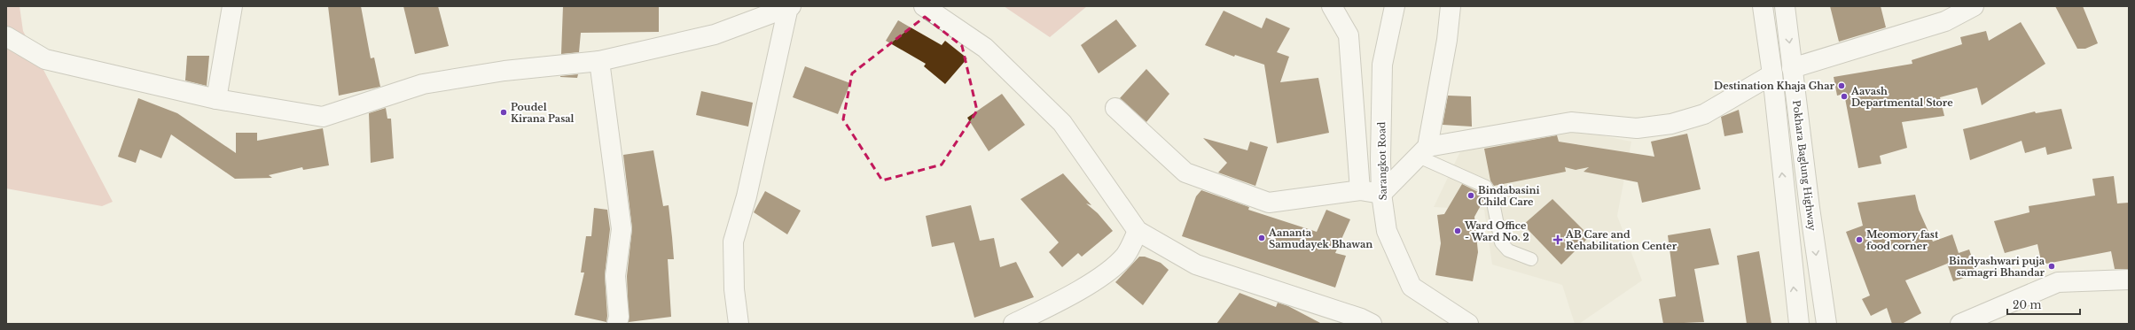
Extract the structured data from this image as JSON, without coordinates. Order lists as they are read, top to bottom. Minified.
{"streets":{"main road":["Sarangkot Road","Pokhara Baglung Highway"]},"places":{"other":["Destination Khaja Ghar","Aavash Departmental Store","Poudel Kirana Pasal","Bindabasini Child Care","Ward Office - Ward No. 2","Aananta Samudayek Bhawan","Meomory fast food corner","Bindyashwari puja samagri Bhandar"],"health":["AB Care and Rehabilitation Center"]},"scale_bar":"20 m"}
